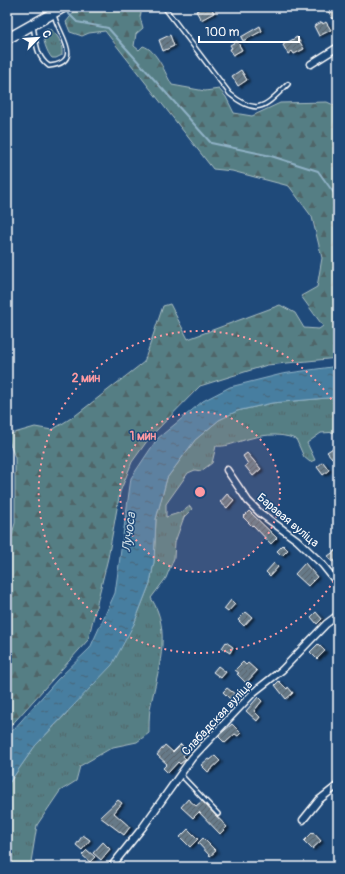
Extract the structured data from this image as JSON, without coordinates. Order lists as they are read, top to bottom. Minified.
{"streets":{"street":["Баравая вуліца","Слабадская вуліца"]},"water":["Лучоса"],"scale_bar":"100 m","north":"top right","rings":["2 мин","1 мин"]}
